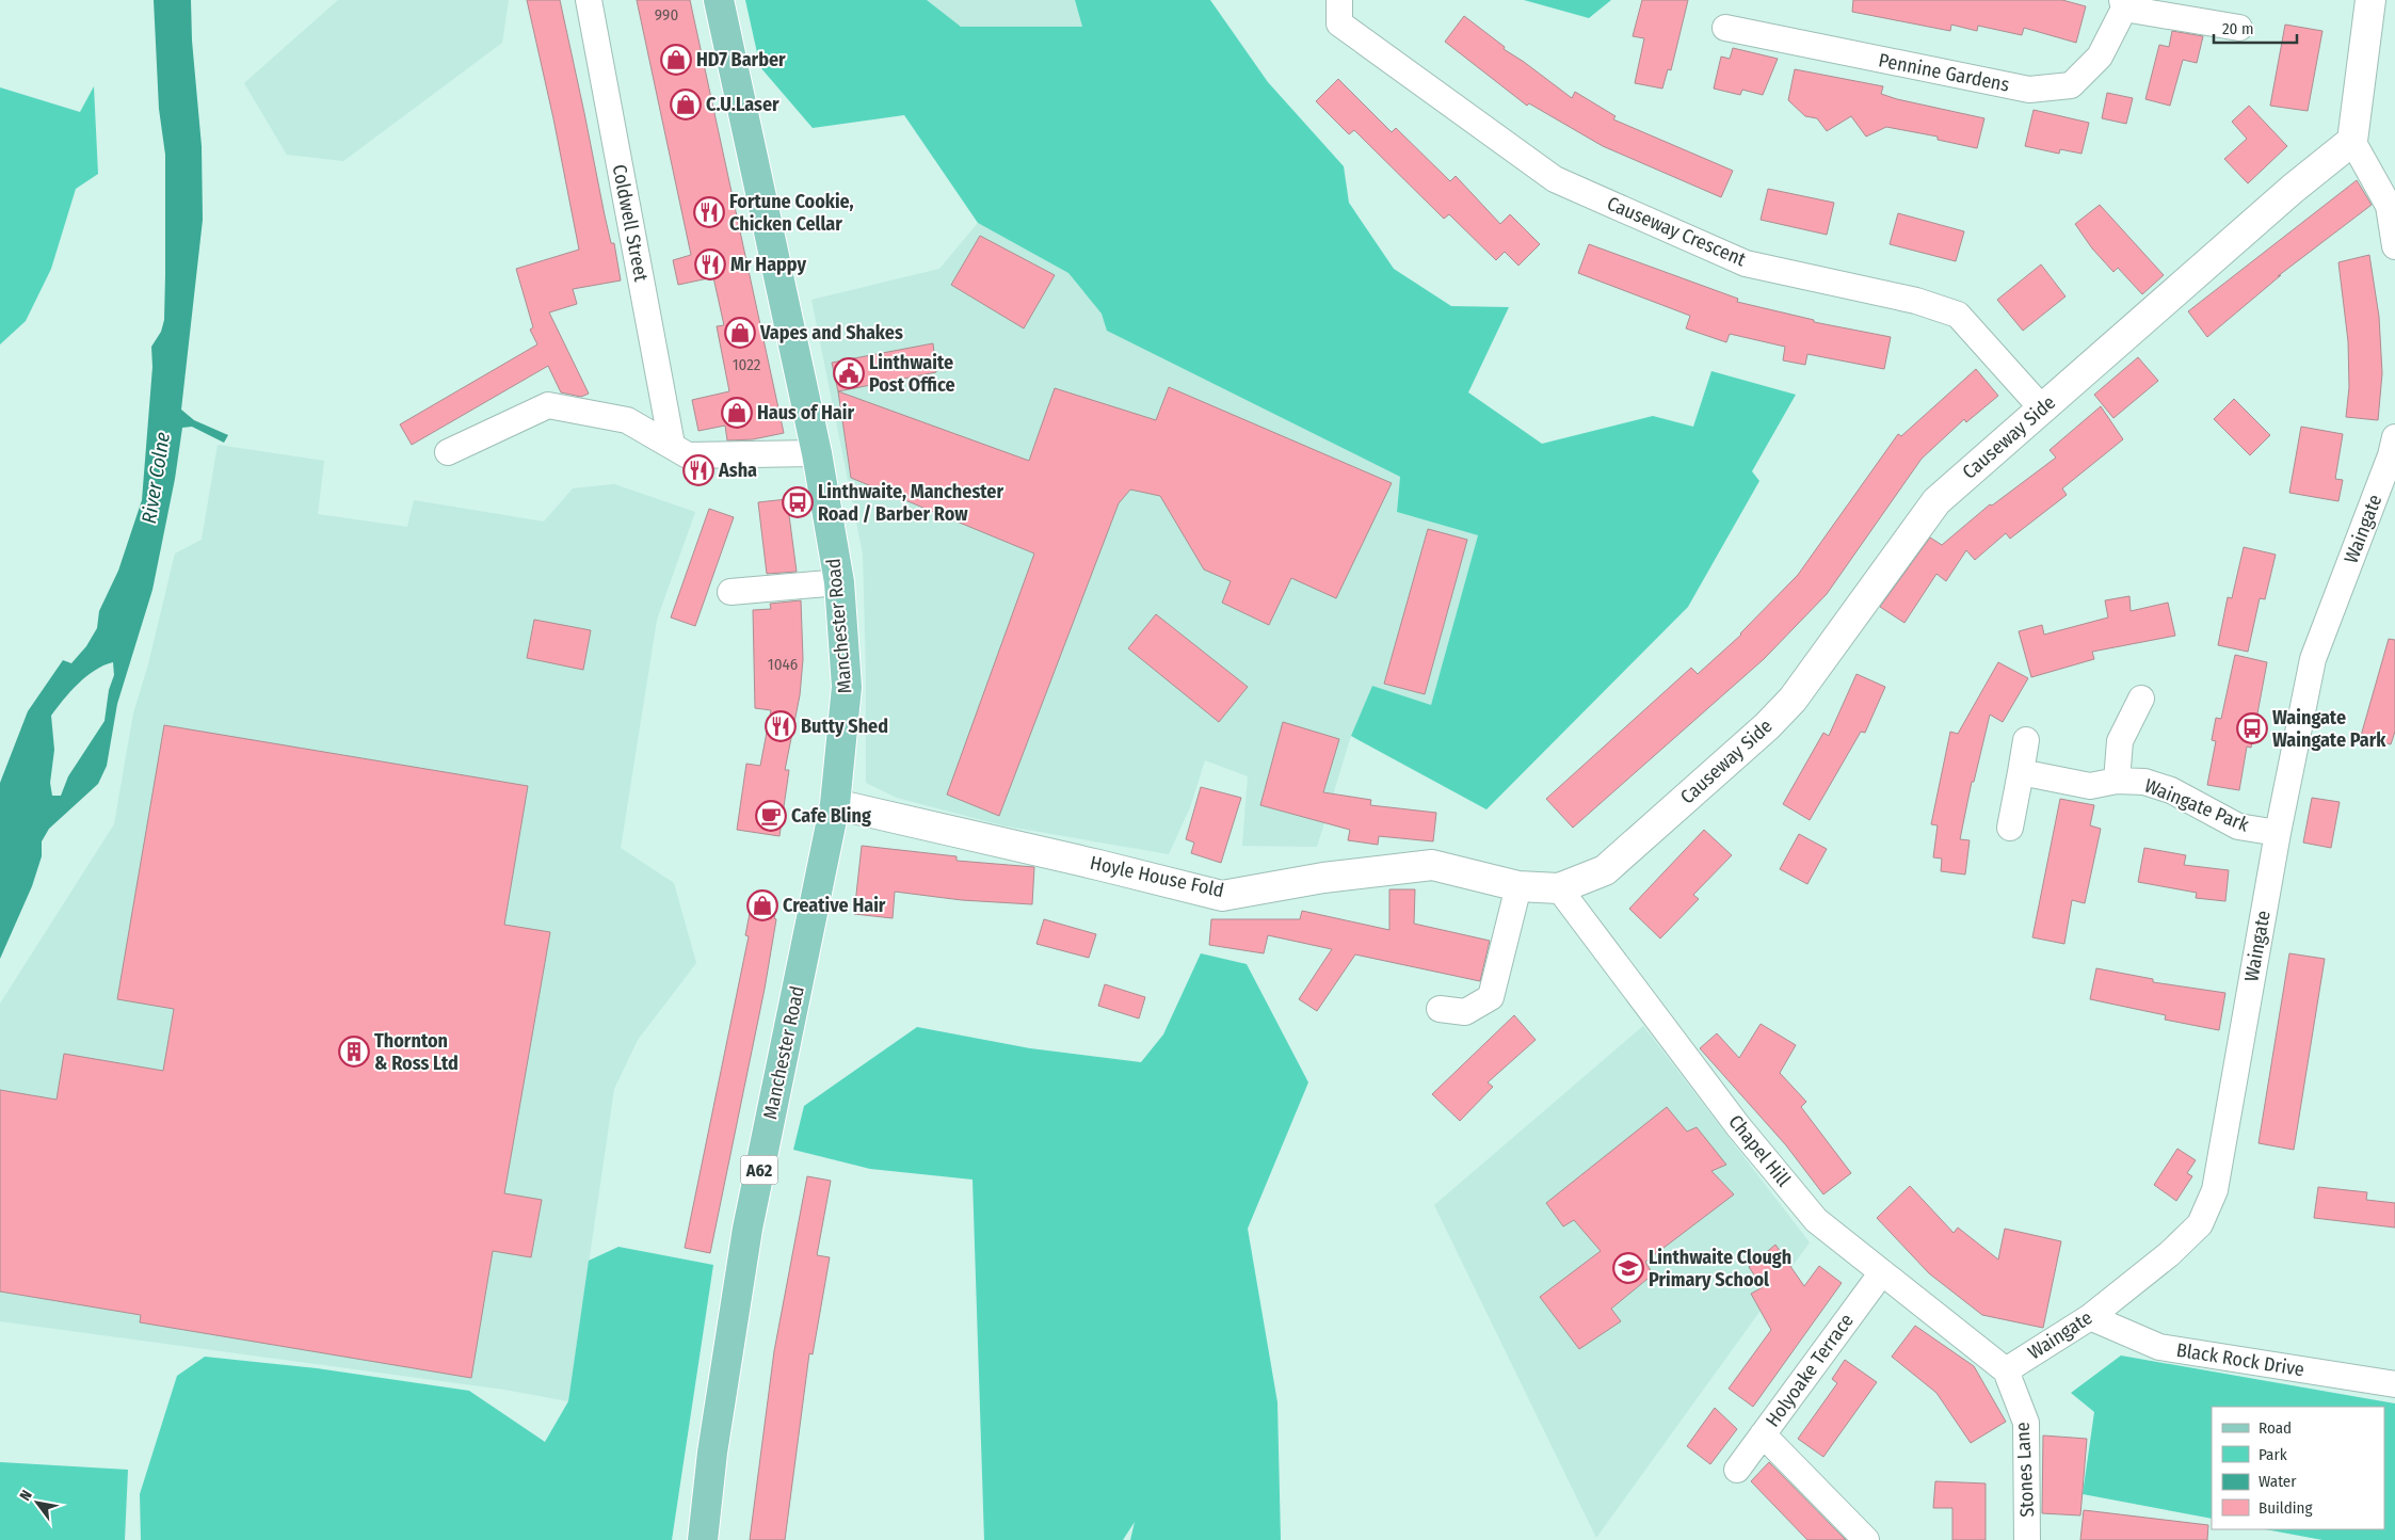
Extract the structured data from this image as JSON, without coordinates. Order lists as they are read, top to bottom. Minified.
{"streets":{"main road":["Manchester Road","A62"],"street":["Pennine Gardens","Coldwell Street","Causeway Crescent","Causeway Side","Waingate","Waingate Park","Hoyle House Fold","Chapel Hill","Black Rock Drive","Holyoake Terrace","Stones Lane"]},"crossings":[["Causeway Crescent","Causeway Side"],["Causeway Side","Hoyle House Fold"],["Waingate","Waingate Park"],["Waingate","Chapel Hill"],["Waingate","Black Rock Drive"],["Waingate","Stones Lane"],["Manchester Road","Hoyle House Fold"],["Hoyle House Fold","Chapel Hill"],["Chapel Hill","Holyoake Terrace"],["Chapel Hill","Stones Lane"]],"water":["River Colne"],"places":{"shop":["HD7 Barber","C.U.Laser","Vapes and Shakes","Haus of Hair","Creative Hair"],"restaurant":["Fortune Cookie, Chicken Cellar","Mr Happy","Asha","Butty Shed"],"public building":["Linthwaite Post Office"],"bus stop":["Linthwaite, Manchester Road / Barber Row","Waingate Waingate Park"],"cafe":["Cafe Bling"],"building":["Thornton & Ross Ltd"],"school or university":["Linthwaite Clough Primary School"]},"house_numbers":["990","1022","1046"],"legend":["Road","Park","Water","Building"],"scale_bar":"20 m","north":"top left"}
